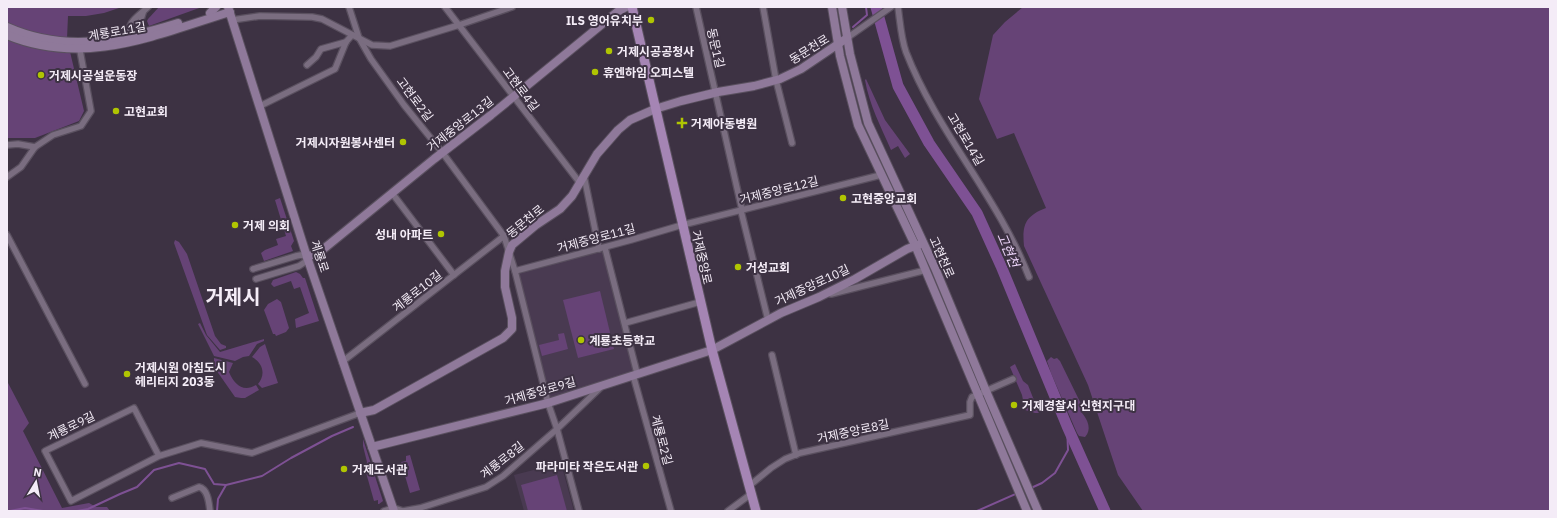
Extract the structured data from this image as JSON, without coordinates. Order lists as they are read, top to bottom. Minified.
{"streets":{"main road":["거제중앙로"],"street":["계룡로11길","동문1길","동문천로","고현로4길","고현로2길","거제중앙로13길","고현로14길","거제중앙로12길","거제중앙로11길","계룡로","고현천로","거제중앙로10길","계룡로10길","거제중앙로9길","계룡로9길","거제중앙로8길","계룡로2길","계룡로8길"]},"crossings":[["계룡로11길","계룡로"],["동문1길","동문천로"],["동문천로","고현로4길"],["동문천로","고현로2길"],["동문천로","계룡로"],["동문천로","거제중앙로"],["동문천로","고현천로"],["동문천로","계룡로9길"],["동문천로","계룡로2길"],["고현로4길","거제중앙로13길"],["고현로4길","계룡로2길"],["고현로2길","거제중앙로13길"],["고현로2길","거제중앙로11길"],["고현로2길","계룡로10길"],["고현로2길","거제중앙로9길"],["고현로2길","계룡로8길"],["거제중앙로13길","계룡로"],["거제중앙로12길","거제중앙로11길"],["거제중앙로12길","거제중앙로"],["거제중앙로12길","고현천로"],["거제중앙로11길","거제중앙로"],["거제중앙로11길","계룡로2길"],["계룡로","계룡로10길"],["계룡로","거제중앙로9길"],["계룡로","계룡로9길"],["계룡로","계룡로8길"],["거제중앙로","거제중앙로10길"],["거제중앙로","거제중앙로9길"],["거제중앙로","거제중앙로8길"],["고현천로","거제중앙로10길"],["고현천로","거제중앙로8길"],["거제중앙로10길","거제중앙로9길"],["거제중앙로9길","계룡로2길"],["거제중앙로9길","계룡로8길"]],"districts":["거제시"],"water":["고현천"],"places":{"other":["ILS 영어유치부","거제시공공청사","휴엔하임 오피스텔","거제시공설운동장","고현교회","거제시자원봉사센터","고현중앙교회","거제 의회","성내 아파트","거성교회","계룡초등학교","거제시원 아침도시 헤리티지 203동","거제경찰서 신현지구대","파라미타 작은도서관","거제도서관"],"health":["거제아동병원"]},"north":"top"}
